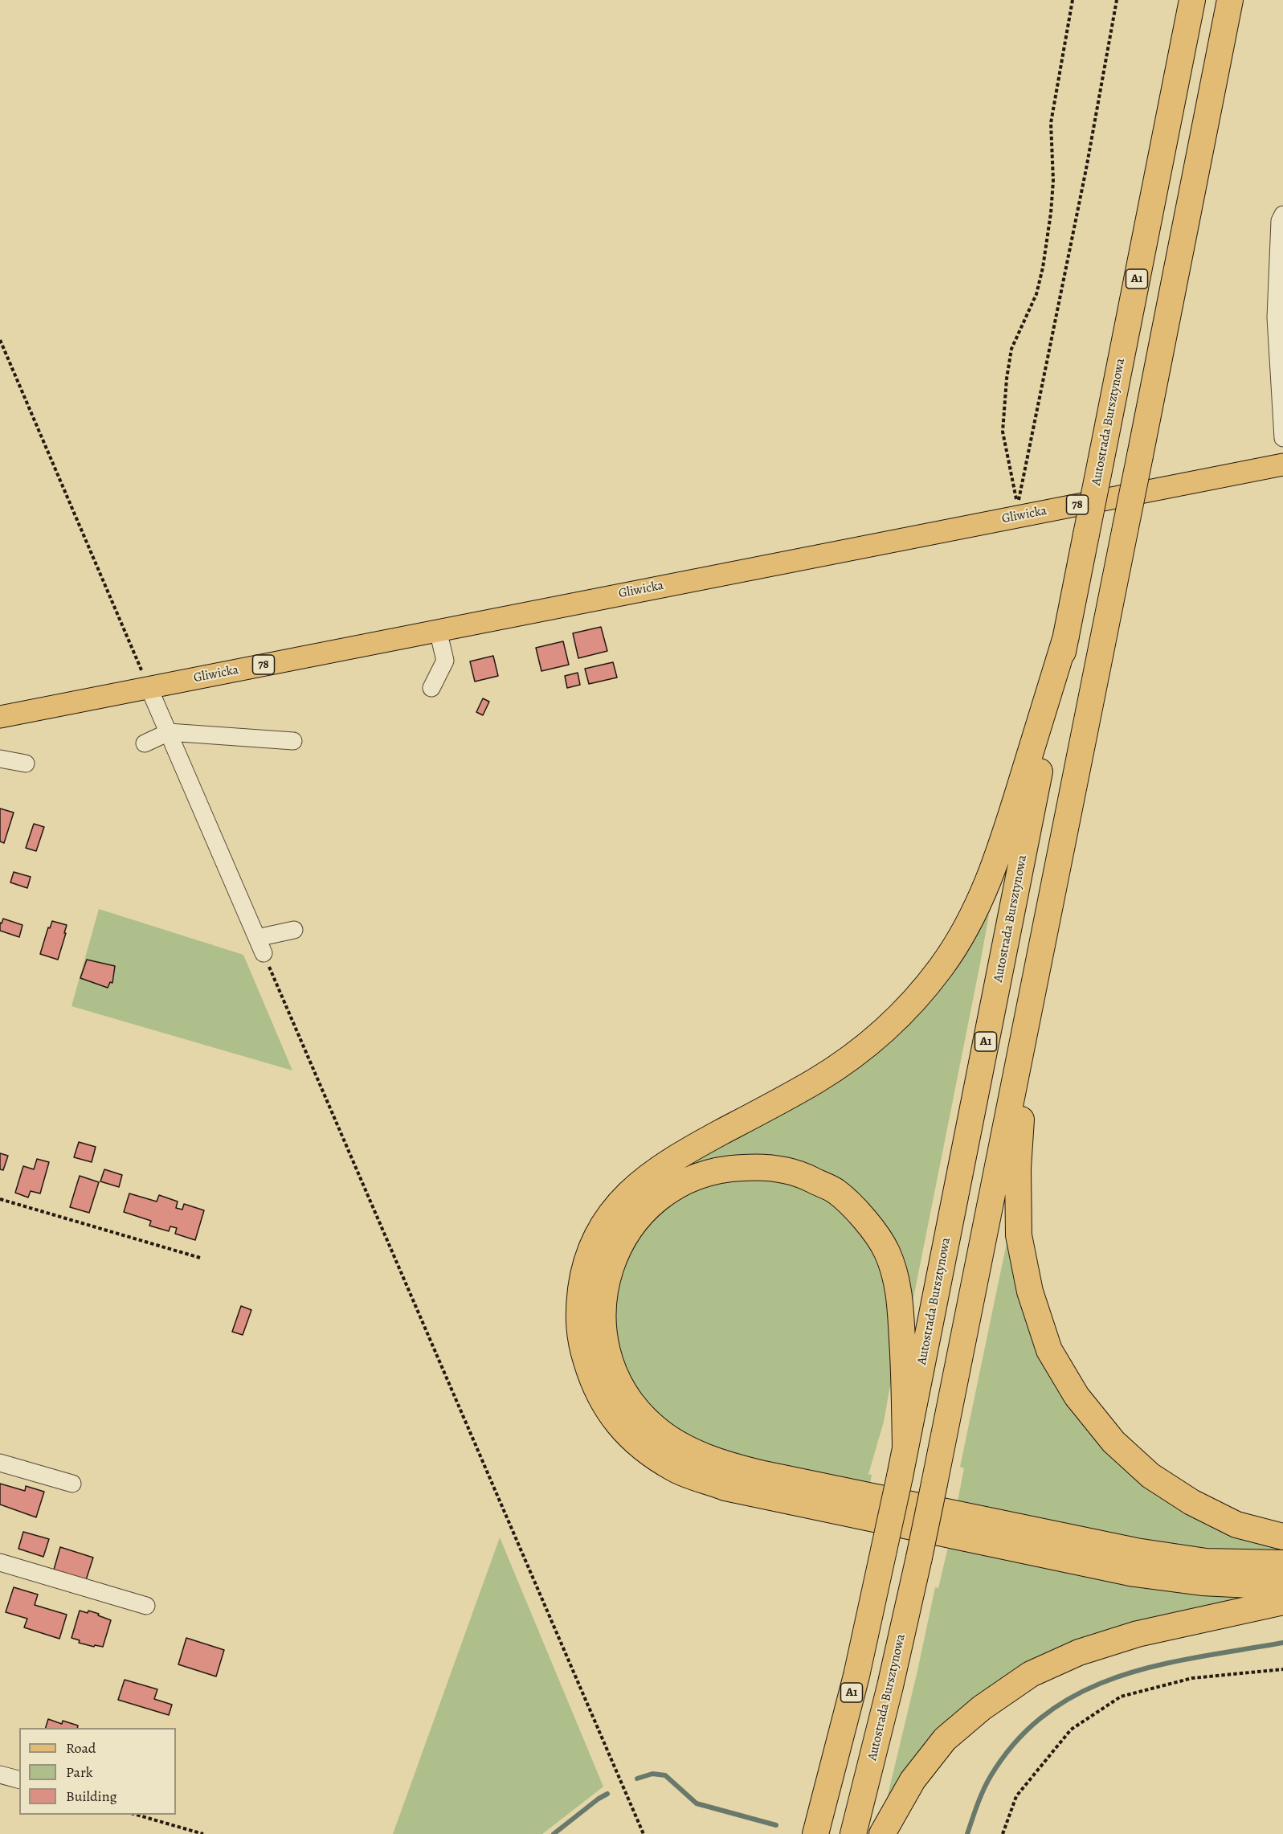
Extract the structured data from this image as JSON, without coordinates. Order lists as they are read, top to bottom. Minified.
{"streets":{"highway":["A1","Autostrada Bursztynowa"],"main road":["78","Gliwicka"]},"legend":["Road","Park","Building"]}
